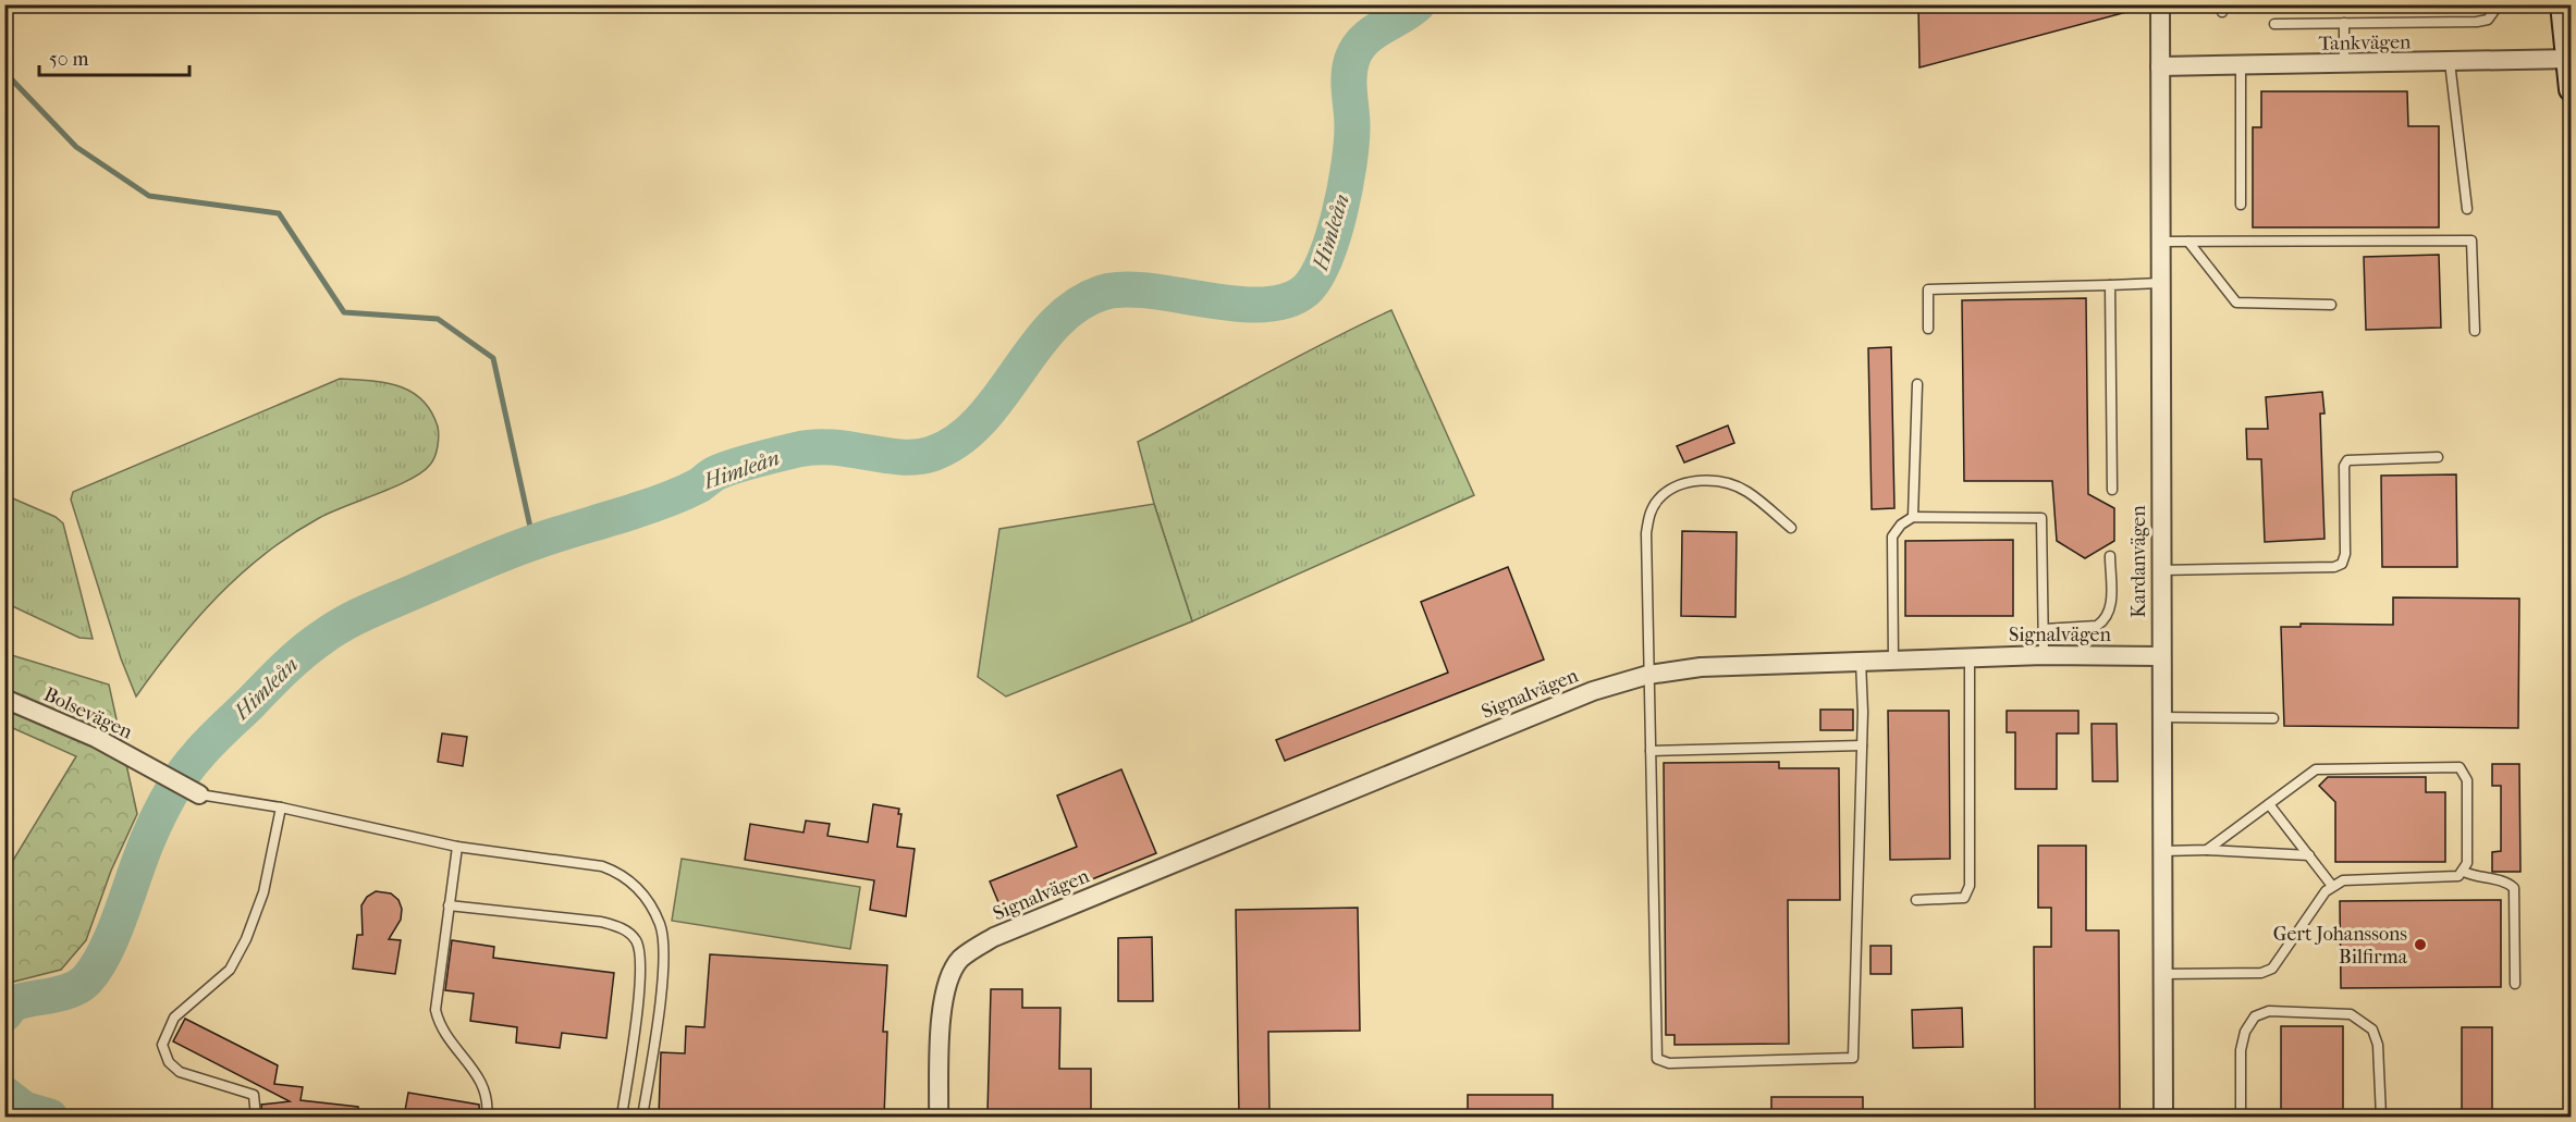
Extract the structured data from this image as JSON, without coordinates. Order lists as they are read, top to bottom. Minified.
{"streets":{"street":["Tankvägen","Kardanvägen","Signalvägen","Bolsevägen"]},"crossings":[["Tankvägen","Kardanvägen"],["Kardanvägen","Signalvägen"]],"water":["Himleån"],"places":["Gert Johanssons Bilfirma"],"scale_bar":"50 m"}
